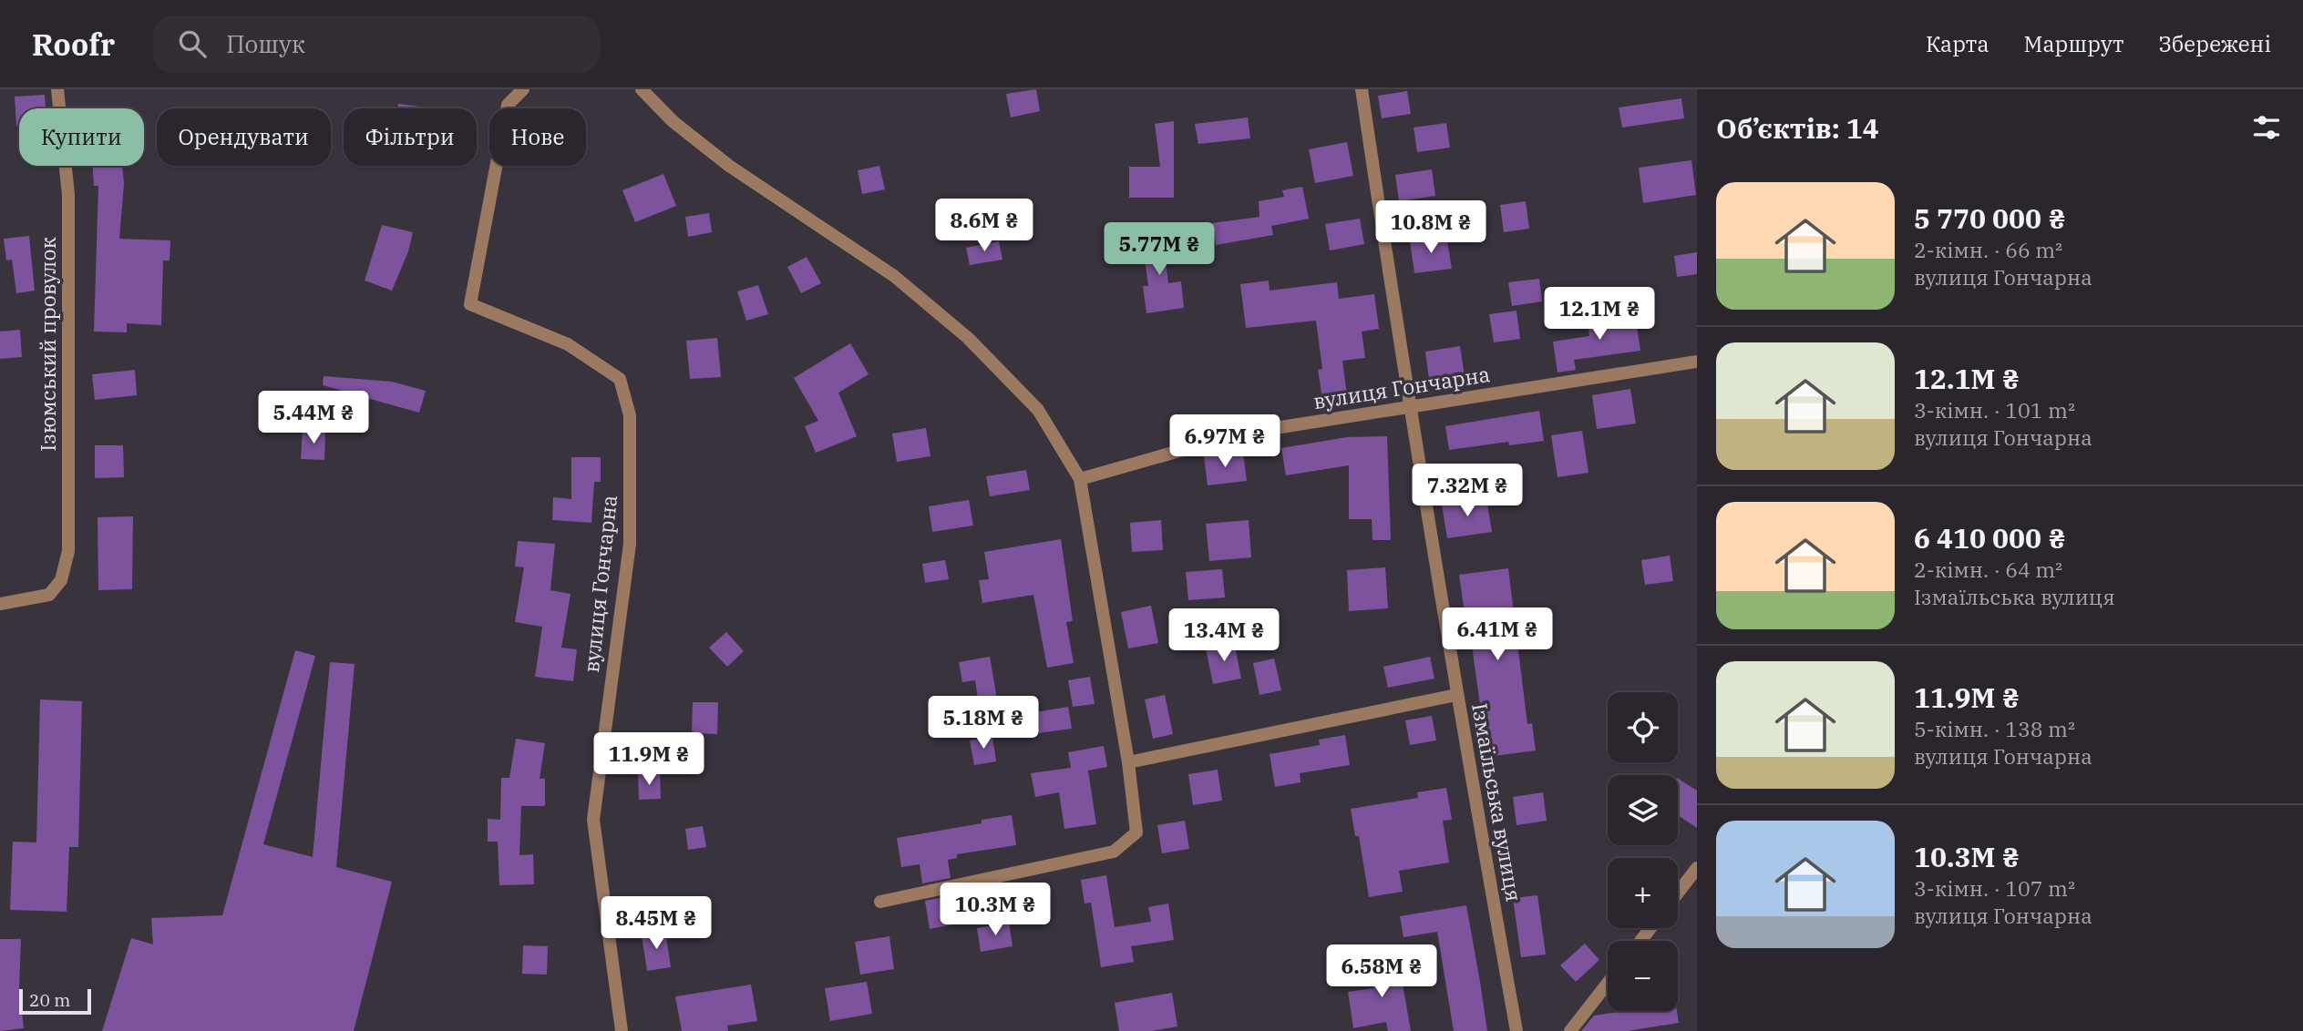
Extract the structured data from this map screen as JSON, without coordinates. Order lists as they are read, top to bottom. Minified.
{"streets":{"street":["Ізюмський провулок","вулиця Гончарна","Ізмаїльська вулиця"]},"crossings":[["вулиця Гончарна","Ізмаїльська вулиця"]],"scale_bar":"20 m","page":{"header":"Roofr","search":"Пошук","nav":["Карта","Маршрут","Збережені"],"heading":"Об’єктів: 14","chip":["Купити","Орендувати","Фільтри","Нове"],"list":[{"name":"5 770 000 ₴","note":"2-кімн. · 66 m² · вулиця Гончарна"},{"name":"12.1M ₴","note":"3-кімн. · 101 m² · вулиця Гончарна"},{"name":"6 410 000 ₴","note":"2-кімн. · 64 m² · Ізмаїльська вулиця"},{"name":"11.9M ₴","note":"5-кімн. · 138 m² · вулиця Гончарна"},{"name":"10.3M ₴","note":"3-кімн. · 107 m² · вулиця Гончарна"}],"price":["8.6M ₴","10.8M ₴","5.77M ₴","12.1M ₴","5.44M ₴","6.97M ₴","7.32M ₴","6.41M ₴","13.4M ₴","5.18M ₴","11.9M ₴","10.3M ₴","8.45M ₴","6.58M ₴"],"map_buttons":["+","−"],"scale":"20 m"}}
